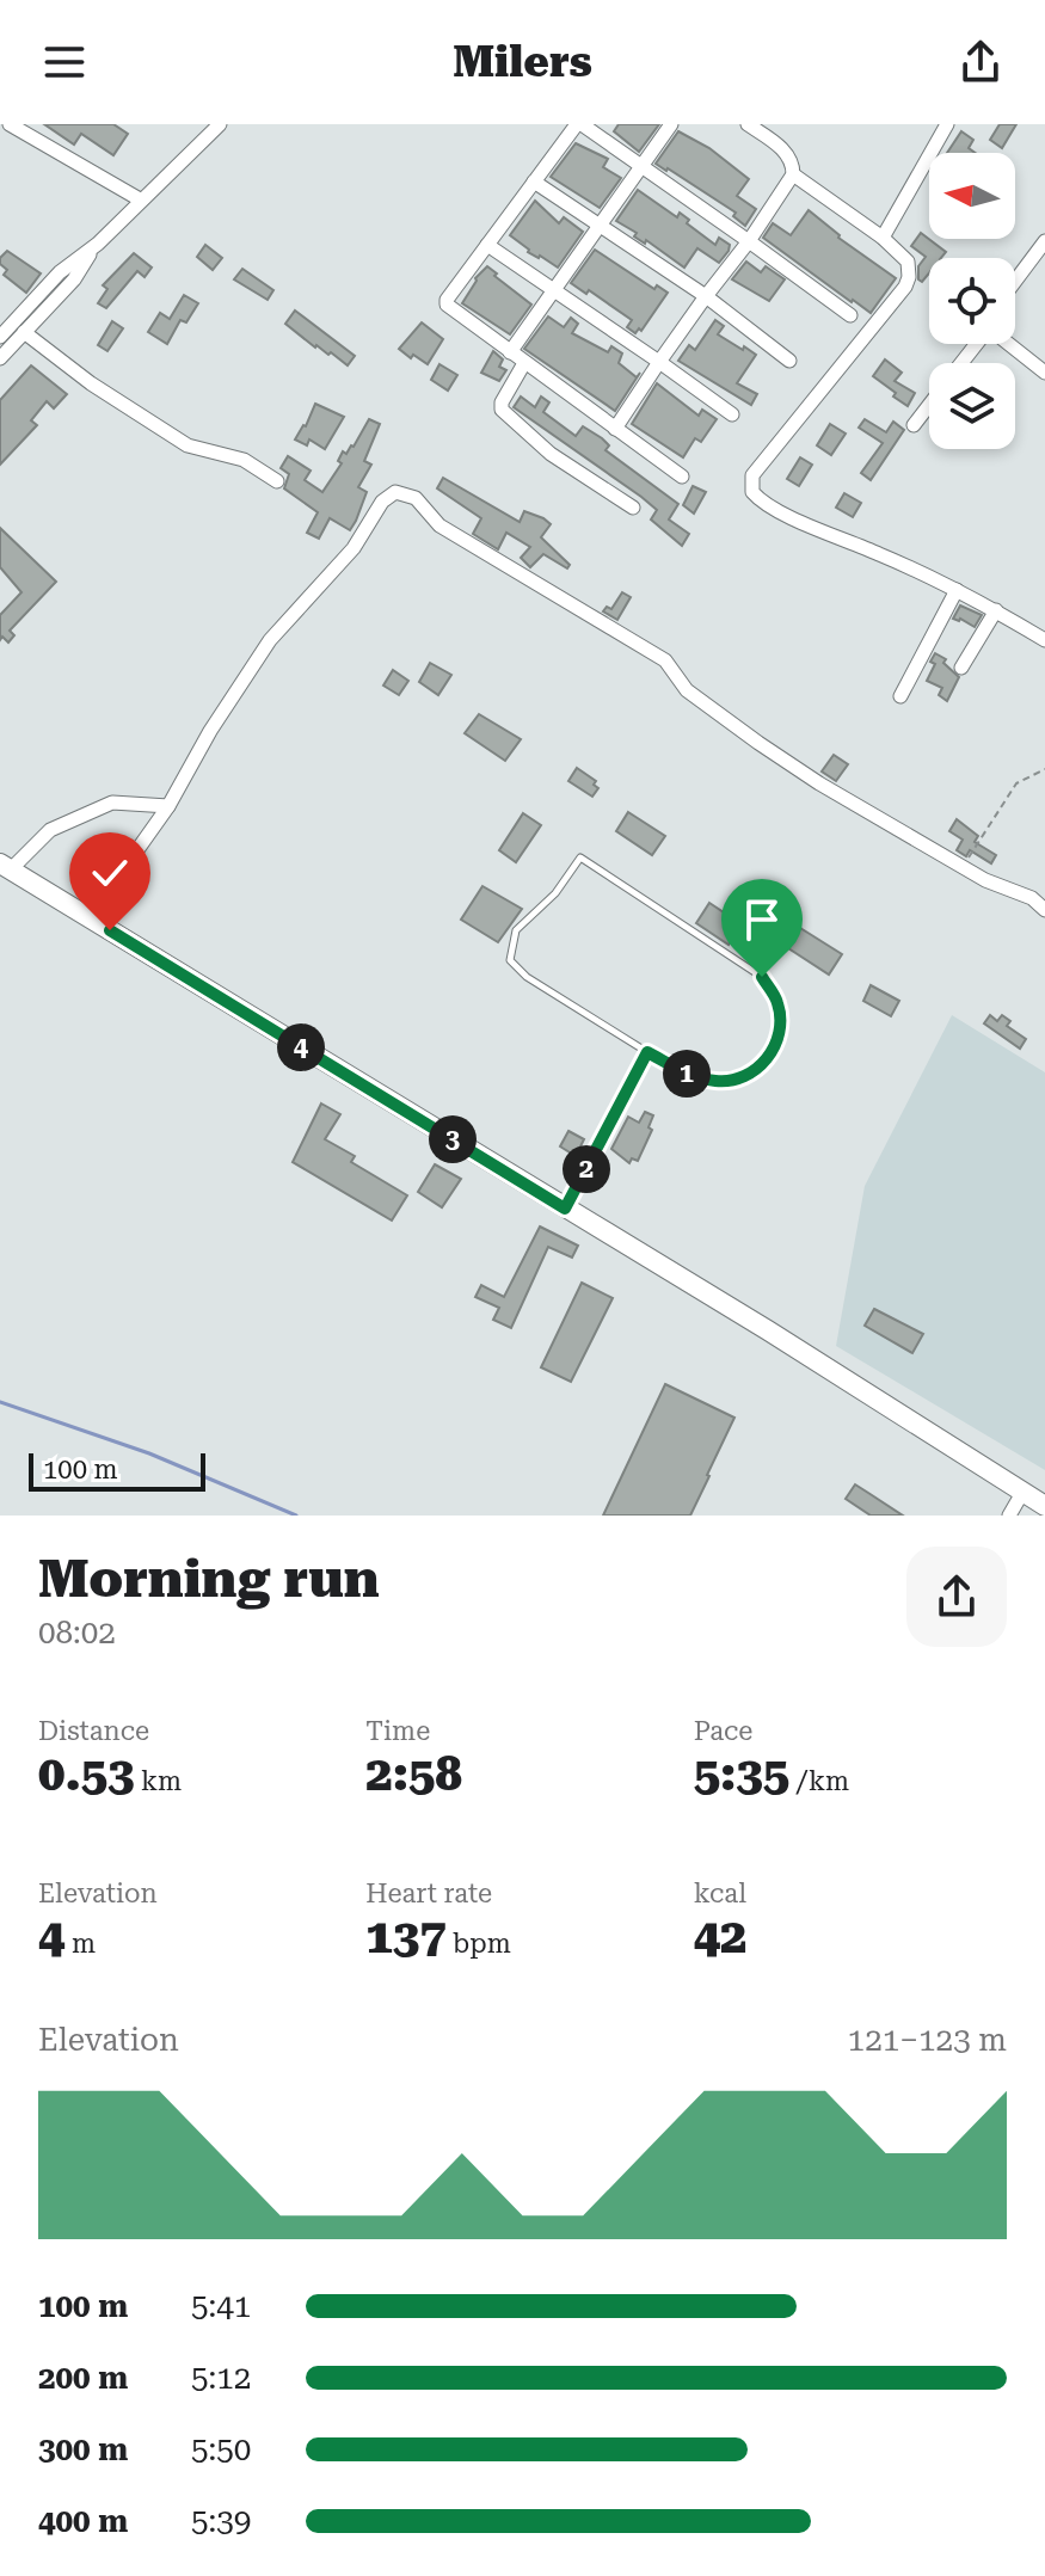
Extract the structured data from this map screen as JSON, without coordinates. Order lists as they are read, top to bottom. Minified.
{"scale_bar":"100 m","north":"left","page":{"header":"Milers","pins":["4","1","3","2"],"scale":"100 m","heading":["Morning run","08:02"],"stats":[["Distance","0.53 km"],["Time","2:58"],["Pace","5:35 /km"],["Elevation","4 m"],["Heart rate","137 bpm"],["kcal","42"]],"chart":["Elevation","121–123 m"],"list":[{"name":"100 m","note":"5:41"},{"name":"200 m","note":"5:12"},{"name":"300 m","note":"5:50"},{"name":"400 m","note":"5:39"}]}}
